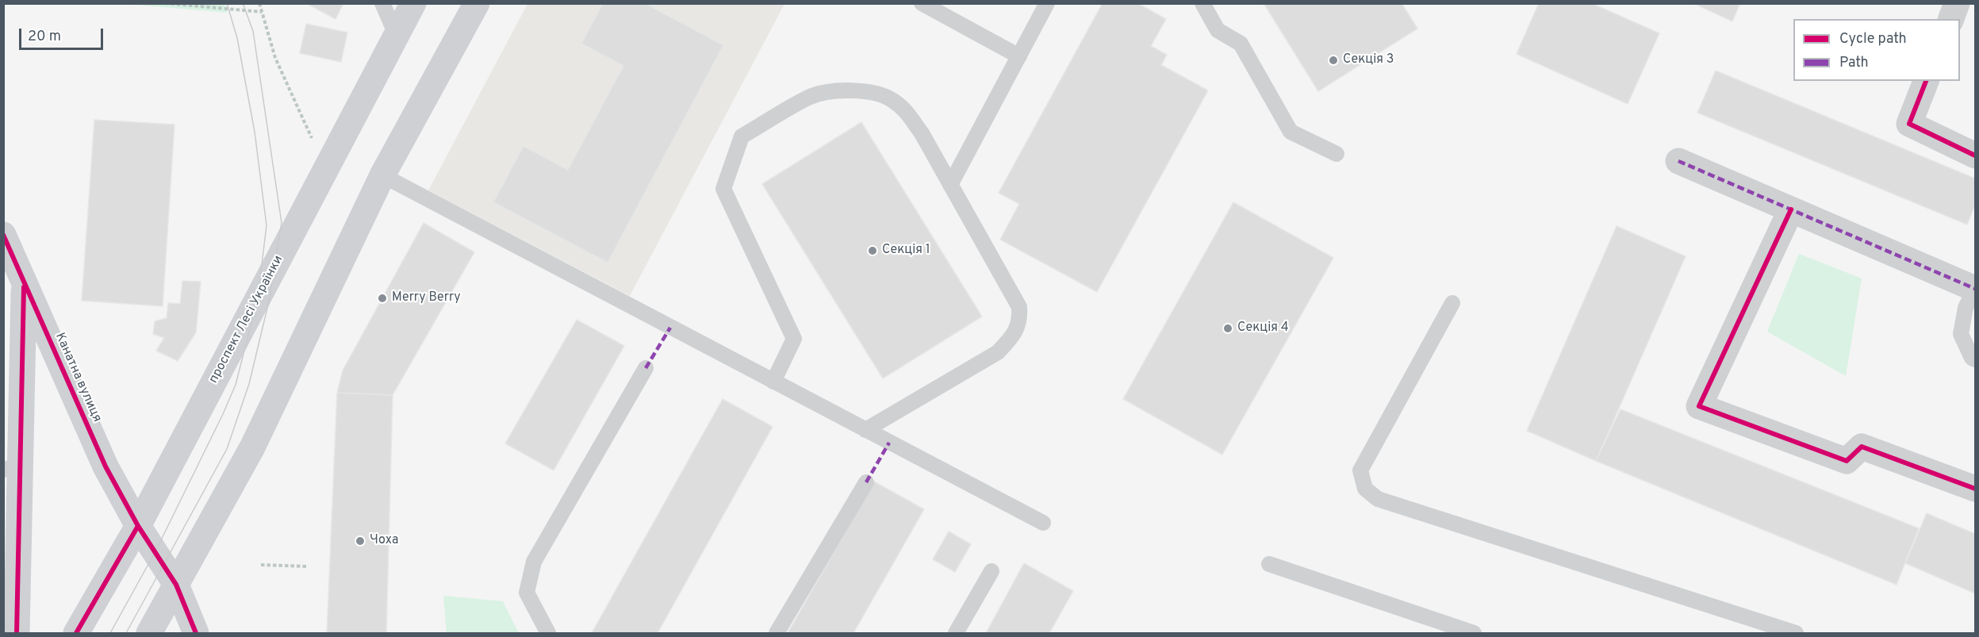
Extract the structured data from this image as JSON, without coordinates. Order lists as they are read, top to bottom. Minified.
{"streets":{"main road":["проспект Лесі Українки","Канатна вулиця"]},"crossings":[["проспект Лесі Українки","Канатна вулиця"]],"places":["Секція 3","Секція 1","Merry Berry","Секція 4","Чоха"],"legend":["Cycle path","Path"],"scale_bar":"20 m"}
